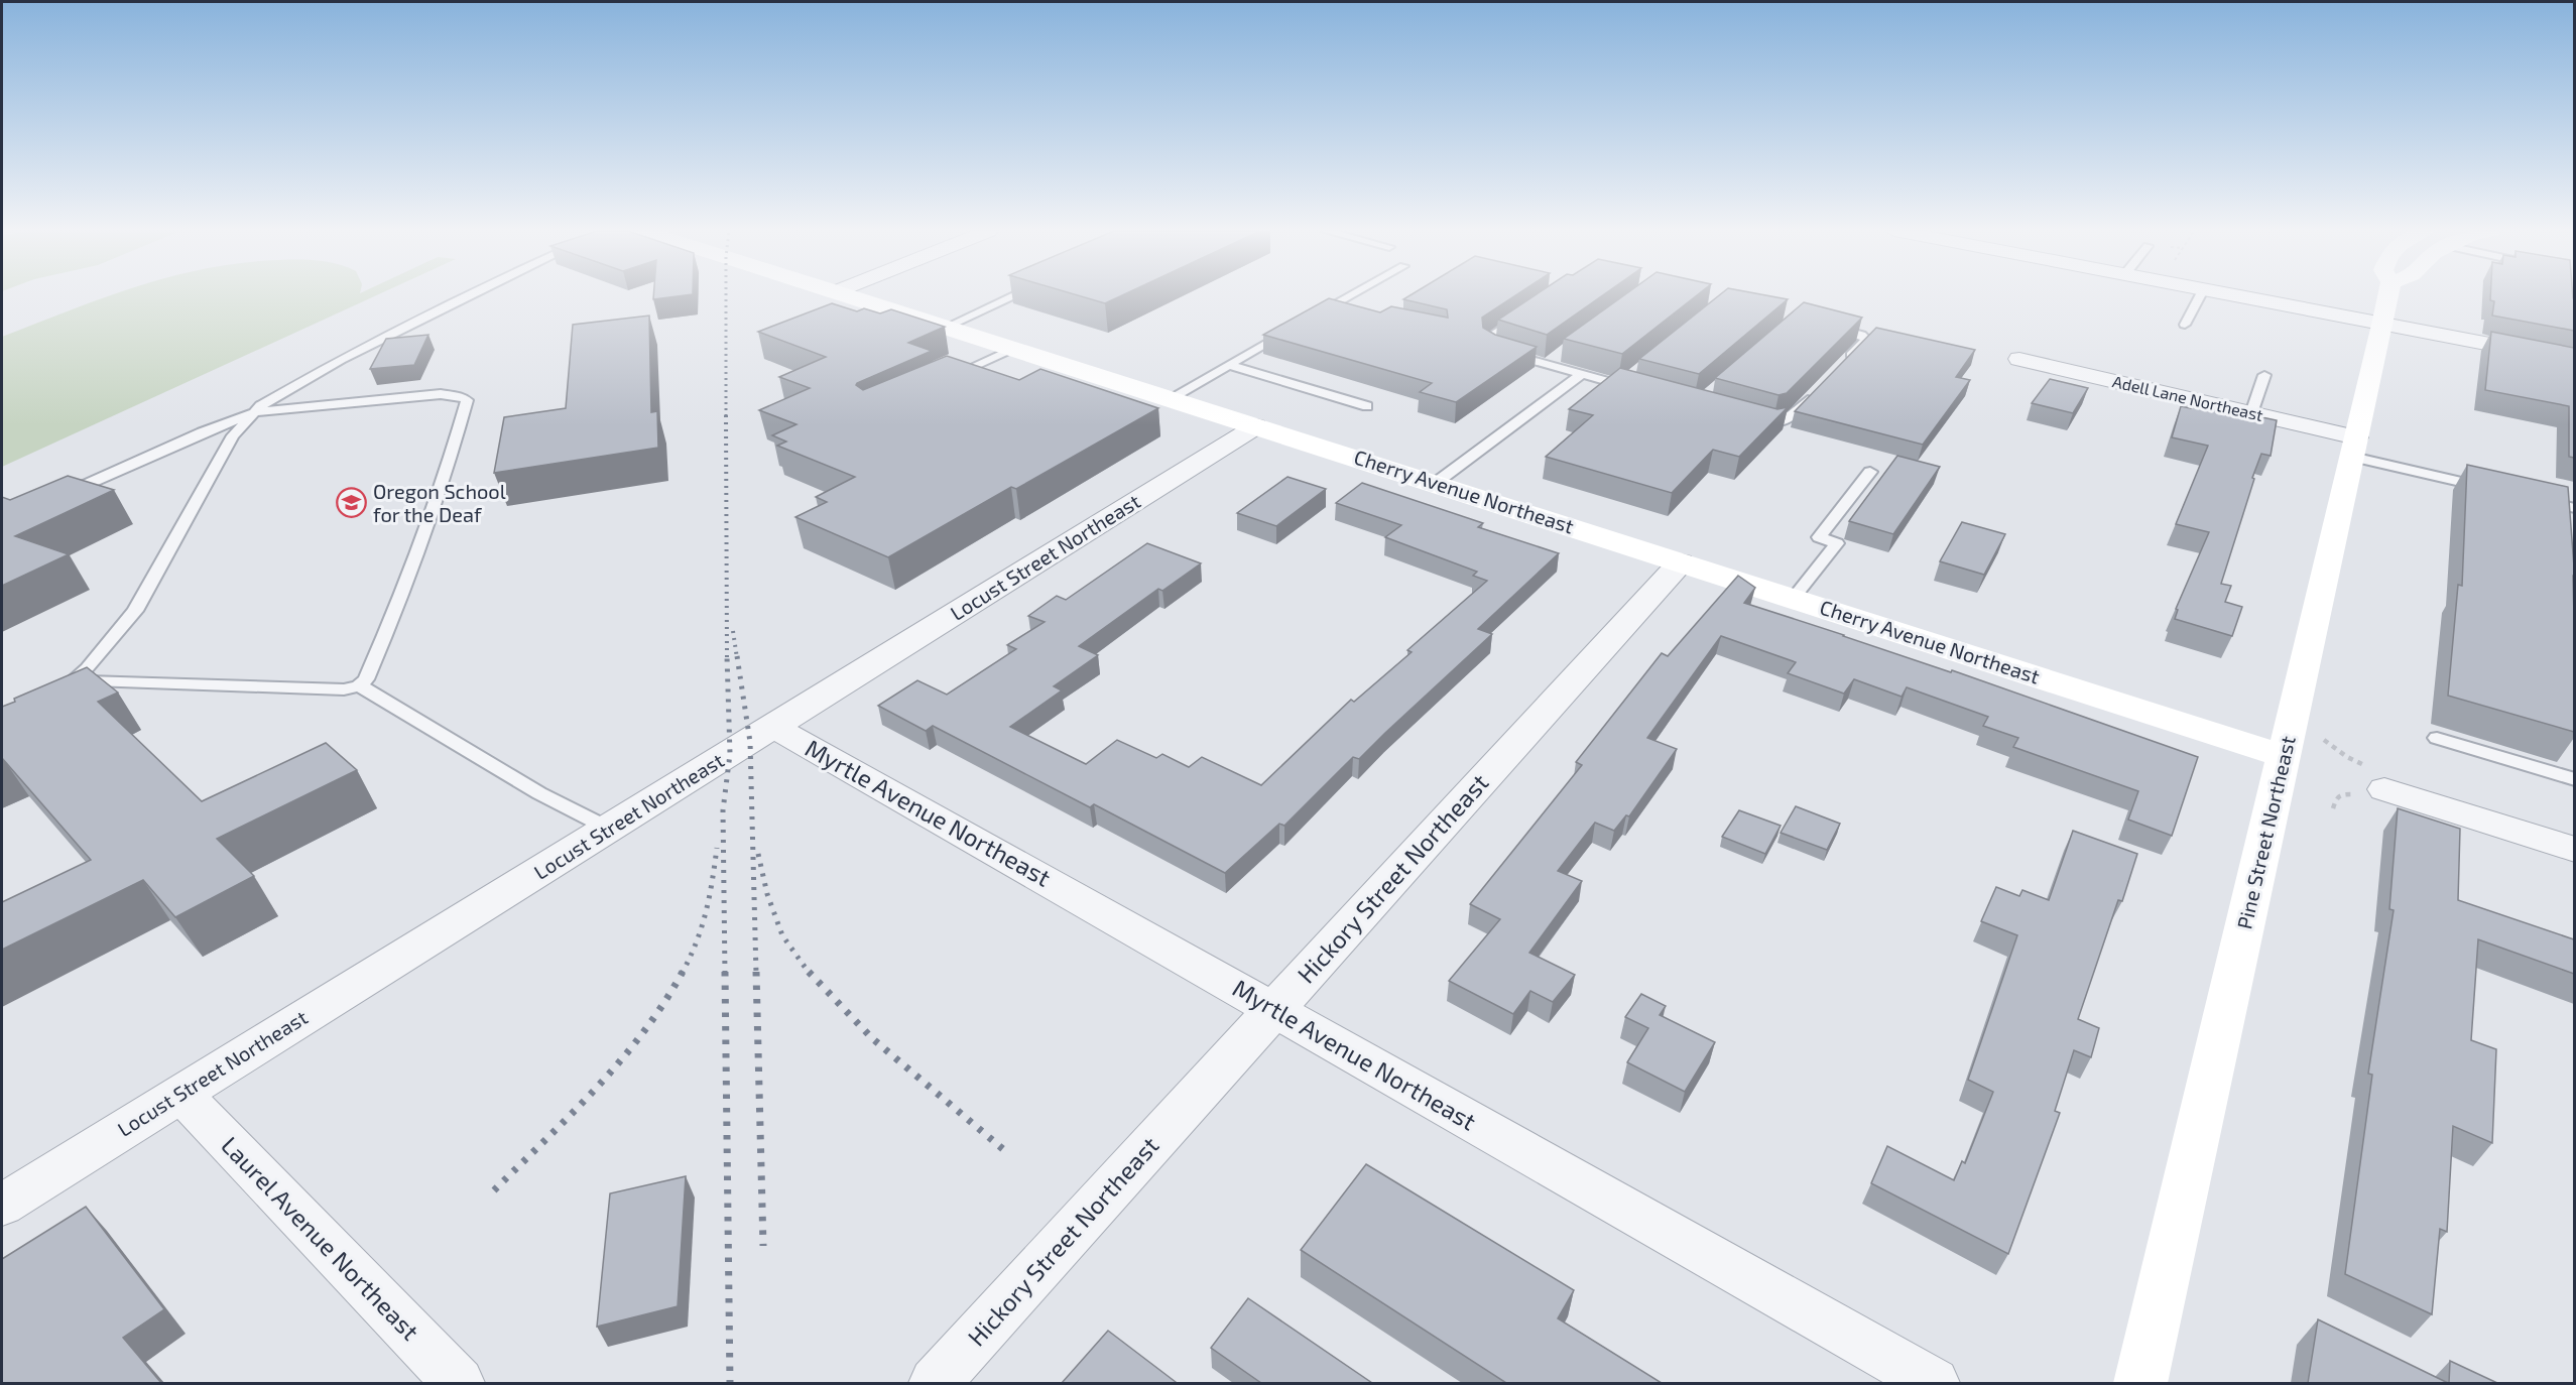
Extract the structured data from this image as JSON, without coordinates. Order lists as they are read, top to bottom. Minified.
{"streets":{"main road":["Cherry Avenue Northeast","Pine Street Northeast"],"street":["Adell Lane Northeast","Locust Street Northeast","Myrtle Avenue Northeast","Hickory Street Northeast","Laurel Avenue Northeast"]},"crossings":[["Adell Lane Northeast","Pine Street Northeast"],["Cherry Avenue Northeast","Locust Street Northeast"],["Cherry Avenue Northeast","Pine Street Northeast"],["Cherry Avenue Northeast","Hickory Street Northeast"],["Locust Street Northeast","Myrtle Avenue Northeast"],["Locust Street Northeast","Laurel Avenue Northeast"],["Myrtle Avenue Northeast","Hickory Street Northeast"]],"places":{"school or university":["Oregon School for the Deaf"]}}
